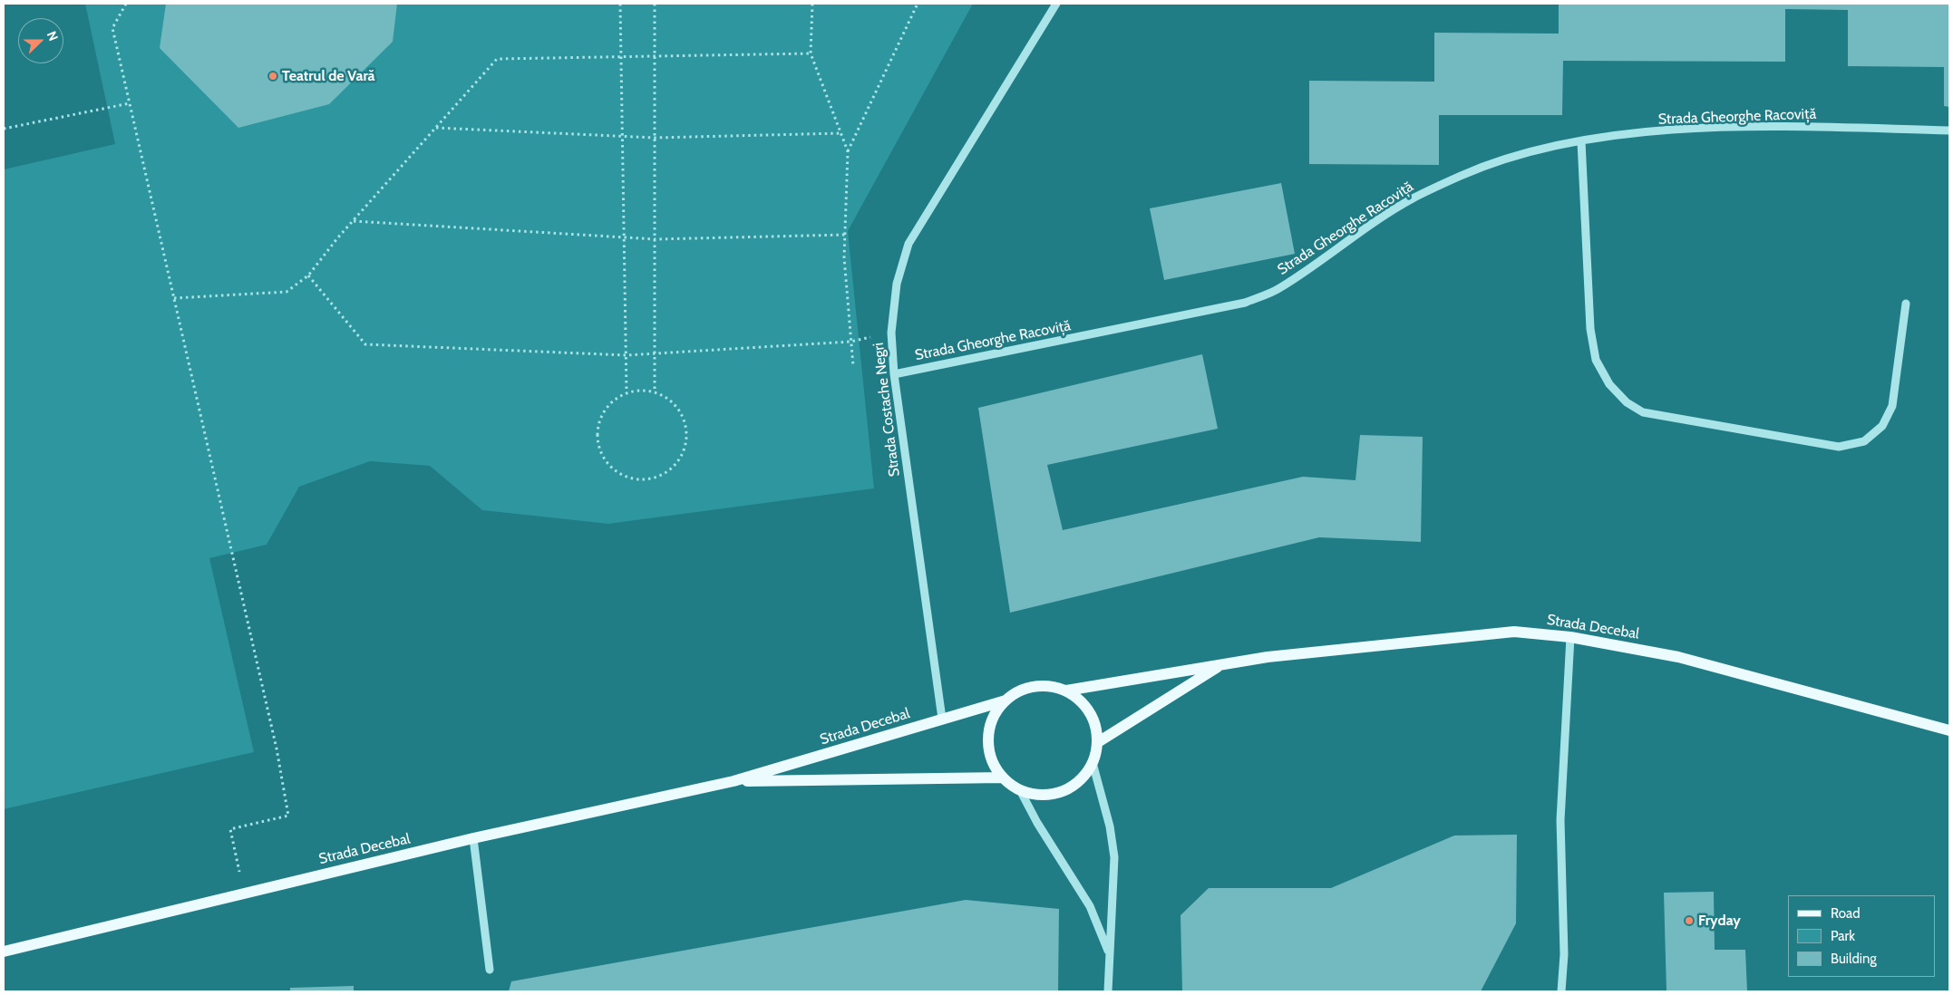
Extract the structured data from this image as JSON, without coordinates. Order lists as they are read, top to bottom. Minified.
{"streets":{"main road":["Strada Decebal"],"street":["Strada Gheorghe Racoviță","Strada Costache Negri"]},"crossings":[["Strada Gheorghe Racoviță","Strada Costache Negri"],["Strada Costache Negri","Strada Decebal"]],"places":["Teatrul de Vară","Fryday"],"legend":["Road","Park","Building"],"north":"right"}
